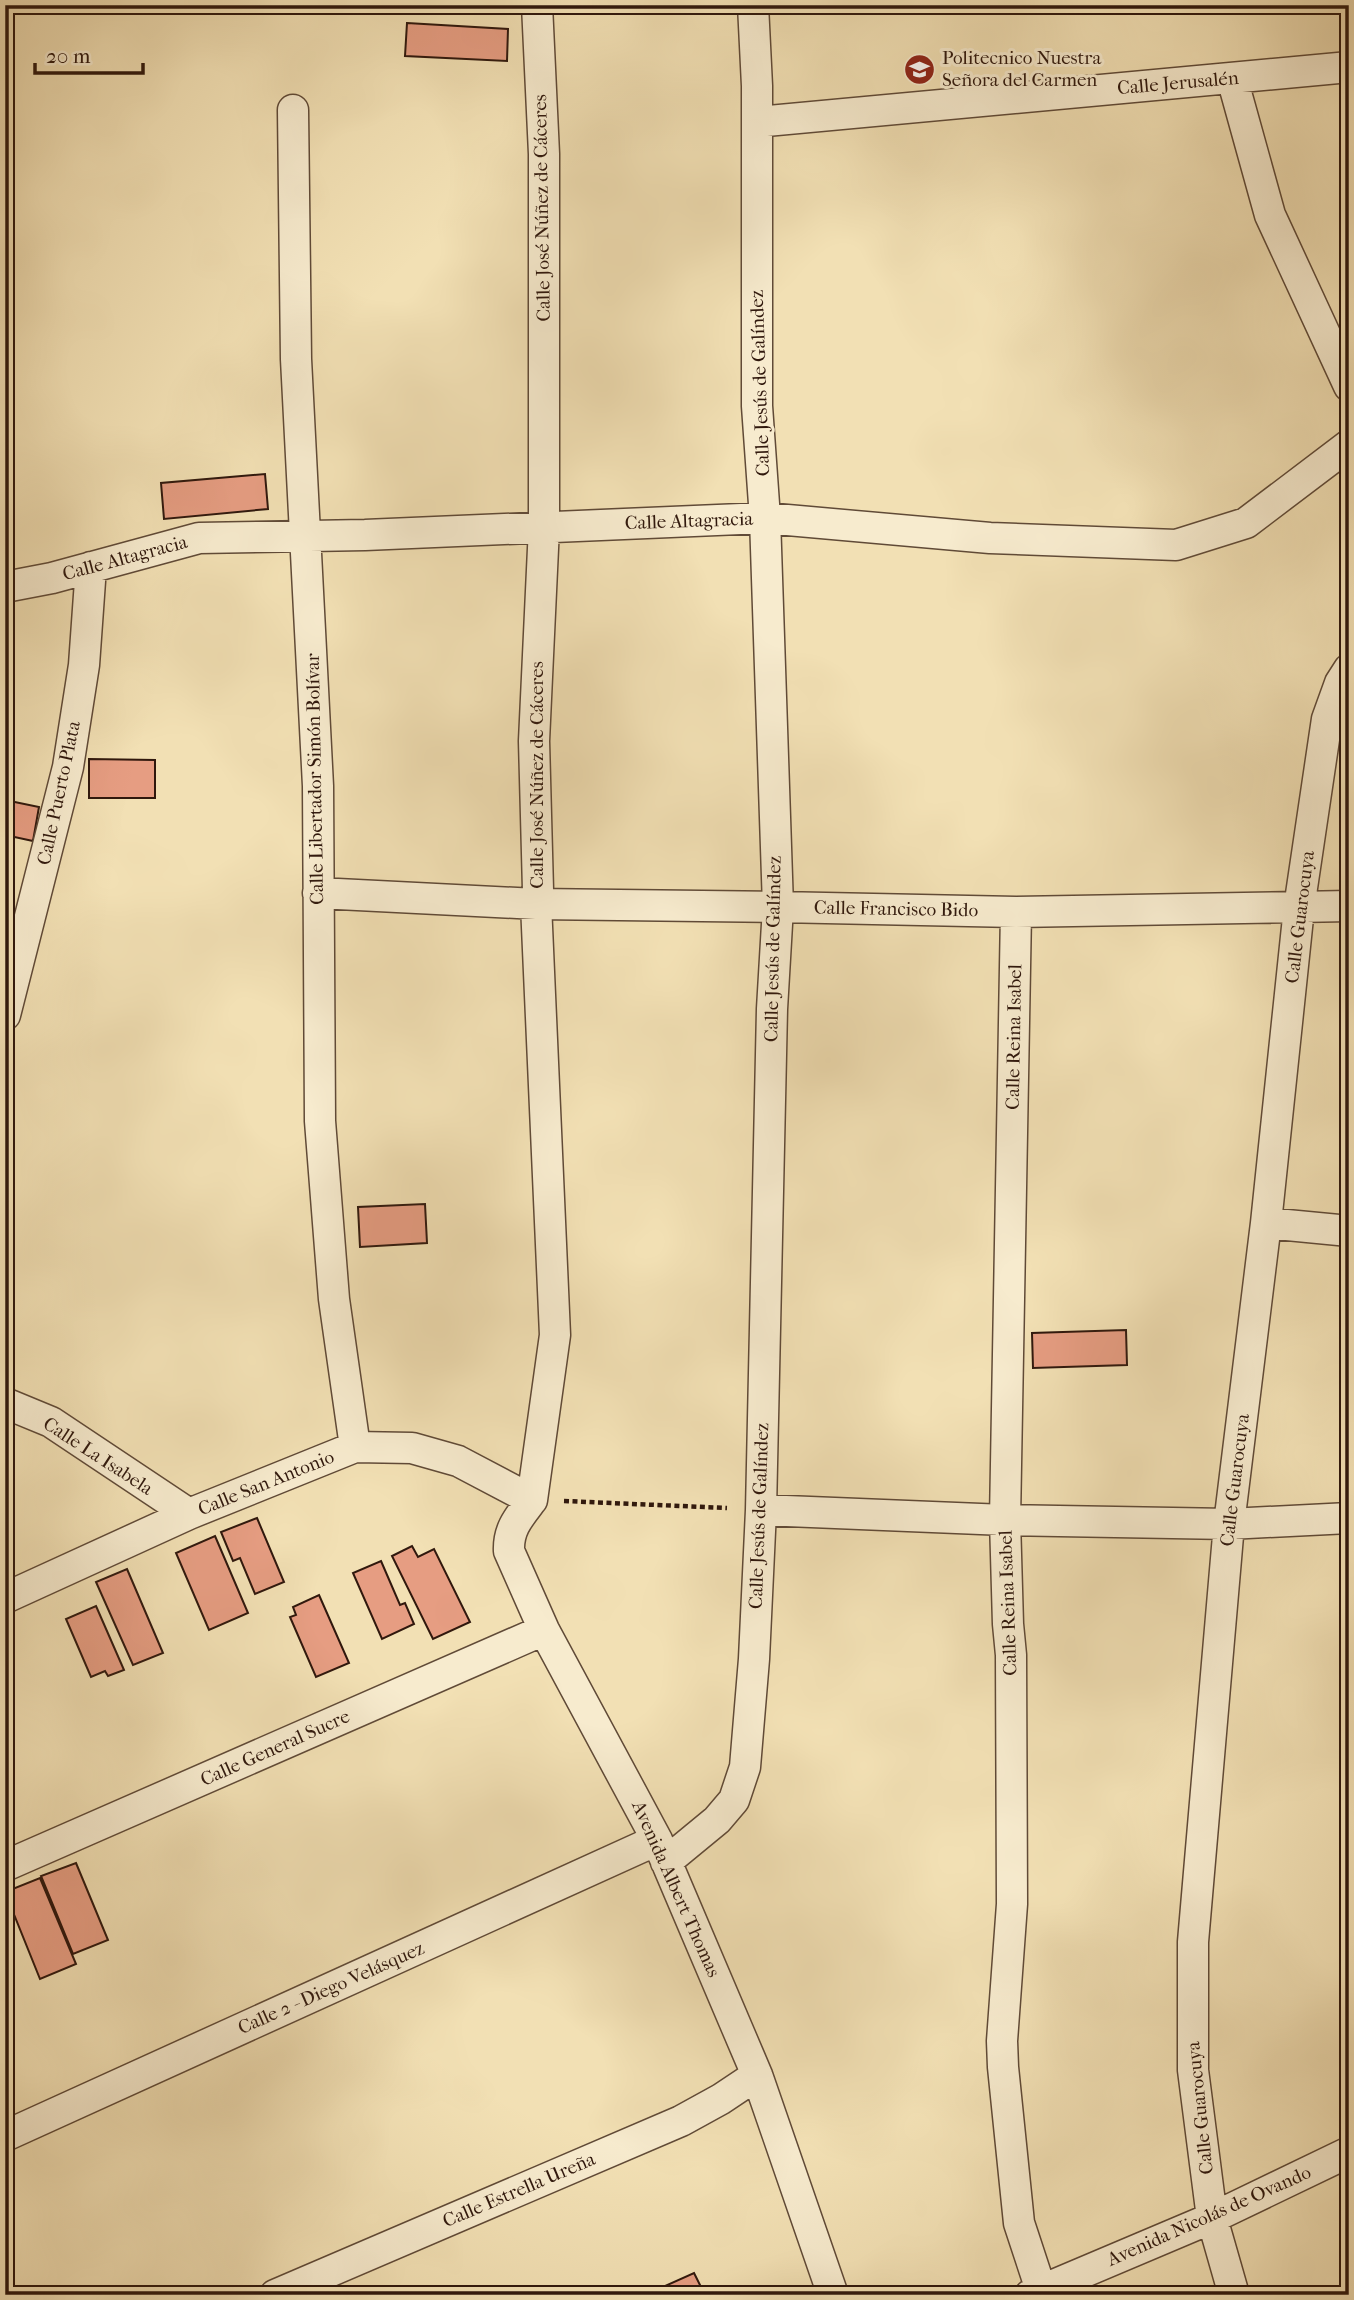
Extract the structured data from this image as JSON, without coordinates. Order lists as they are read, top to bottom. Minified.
{"streets":{"street":["Calle Jerusalén","Calle José Núñez de Cáceres","Calle Jesús de Galíndez","Calle Altagracia","Calle Libertador Simón Bolívar","Calle Puerto Plata","Calle Francisco Bido","Calle Guarocuya","Calle Reina Isabel","Calle La Isabela","Calle San Antonio","Calle General Sucre","Avenida Albert Thomas","Calle 2 - Diego Velásquez","Calle Estrella Ureña","Avenida Nicolás de Ovando"]},"crossings":[["Calle Jerusalén","Calle Jesús de Galíndez"],["Calle José Núñez de Cáceres","Calle Altagracia"],["Calle José Núñez de Cáceres","Calle Francisco Bido"],["Calle José Núñez de Cáceres","Calle San Antonio"],["Calle José Núñez de Cáceres","Avenida Albert Thomas"],["Calle Jesús de Galíndez","Calle Altagracia"],["Calle Jesús de Galíndez","Calle Francisco Bido"],["Calle Jesús de Galíndez","Avenida Albert Thomas"],["Calle Jesús de Galíndez","Calle 2 - Diego Velásquez"],["Calle Altagracia","Calle Libertador Simón Bolívar"],["Calle Altagracia","Calle Puerto Plata"],["Calle Libertador Simón Bolívar","Calle Francisco Bido"],["Calle Libertador Simón Bolívar","Calle San Antonio"],["Calle Francisco Bido","Calle Guarocuya"],["Calle Francisco Bido","Calle Reina Isabel"],["Calle Guarocuya","Avenida Nicolás de Ovando"],["Calle Reina Isabel","Avenida Nicolás de Ovando"],["Calle La Isabela","Calle San Antonio"],["Calle San Antonio","Avenida Albert Thomas"],["Calle General Sucre","Avenida Albert Thomas"],["Avenida Albert Thomas","Calle 2 - Diego Velásquez"],["Avenida Albert Thomas","Calle Estrella Ureña"]],"places":{"school or university":["Politecnico Nuestra Señora del Carmen"]},"scale_bar":"20 m"}
